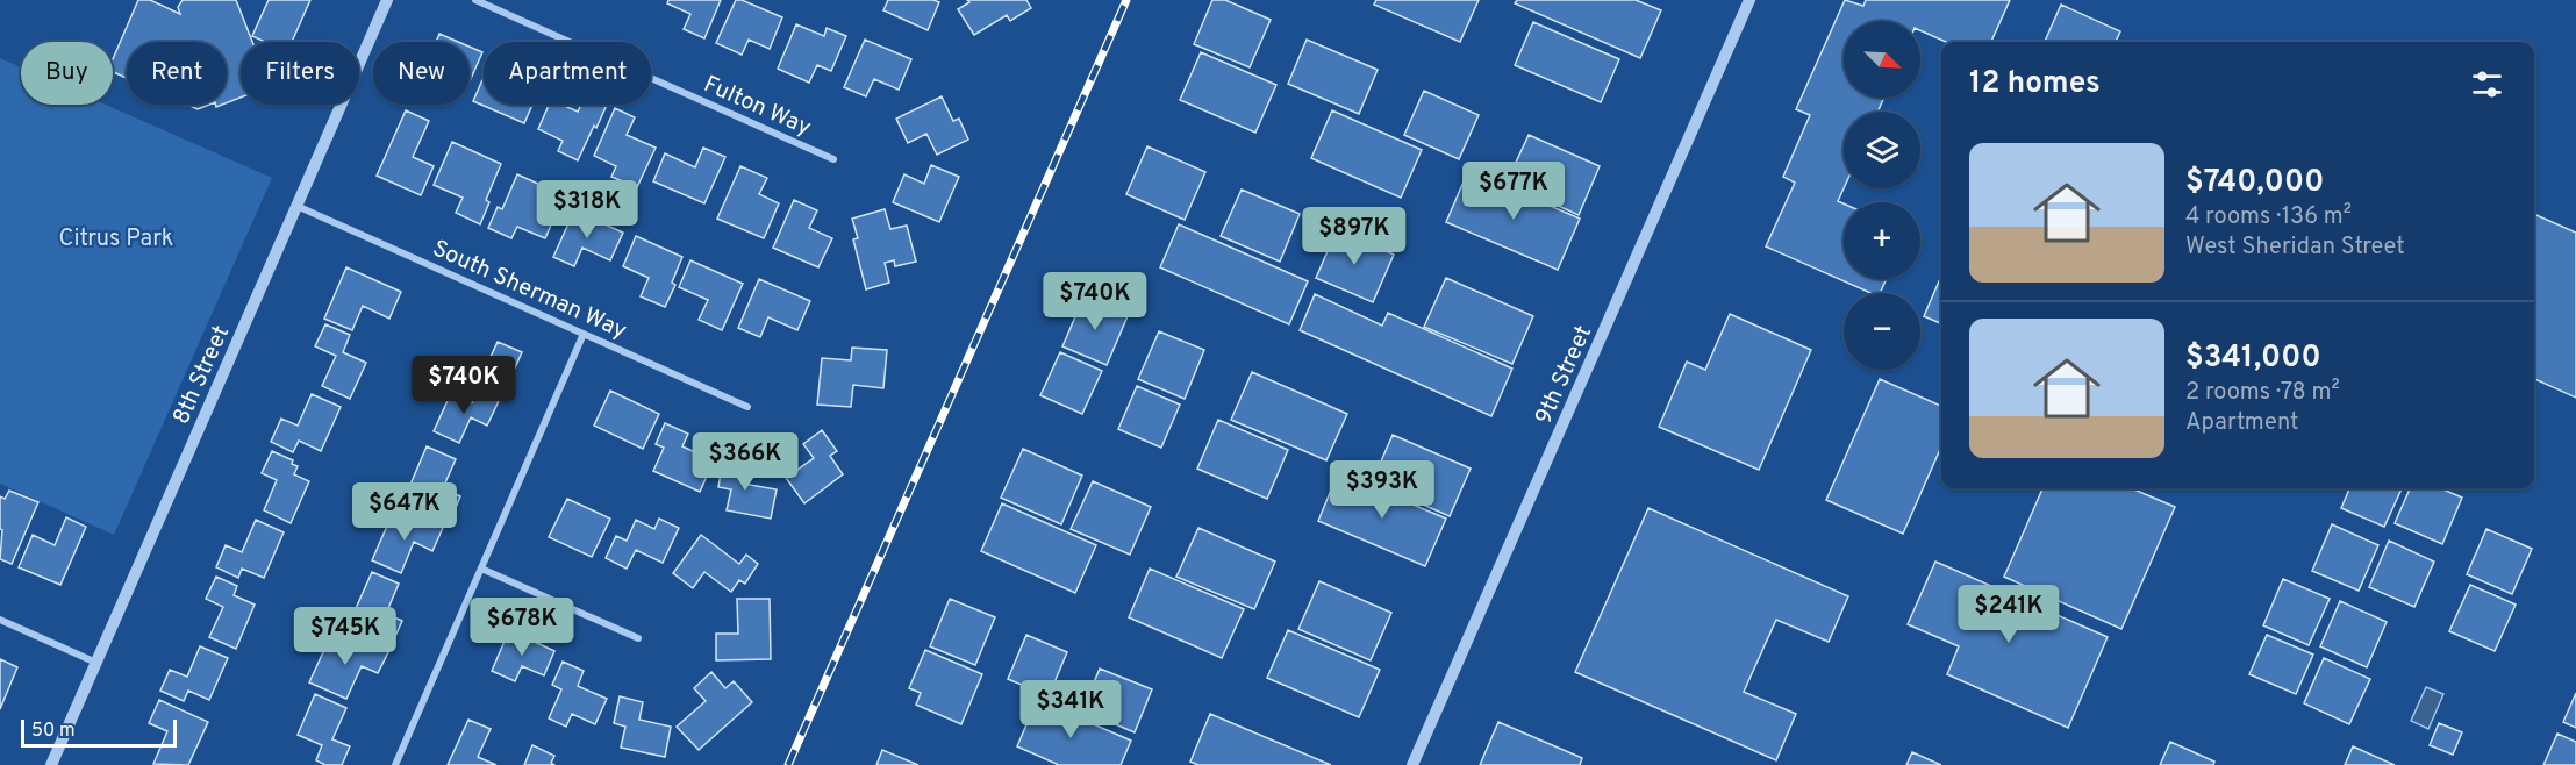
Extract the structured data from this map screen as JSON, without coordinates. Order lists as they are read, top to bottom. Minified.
{"streets":{"street":["Fulton Way","South Sherman Way","8th Street","9th Street"]},"crossings":[["South Sherman Way","8th Street"]],"parks":["Citrus Park"],"scale_bar":"50 m","north":"bottom right","page":{"map_buttons":["+","−"],"chip":["Buy","Rent","Filters","New","Apartment"],"heading":"12 homes","list":[{"name":"$740,000","note":"4 rooms · 136 m² · West Sheridan Street"},{"name":"$341,000","note":"2 rooms · 78 m² · Apartment"}],"price":["$677K","$318K","$897K","$740K","$740K","$366K","$393K","$647K","$241K","$678K","$745K","$341K"],"scale":"50 m"}}
